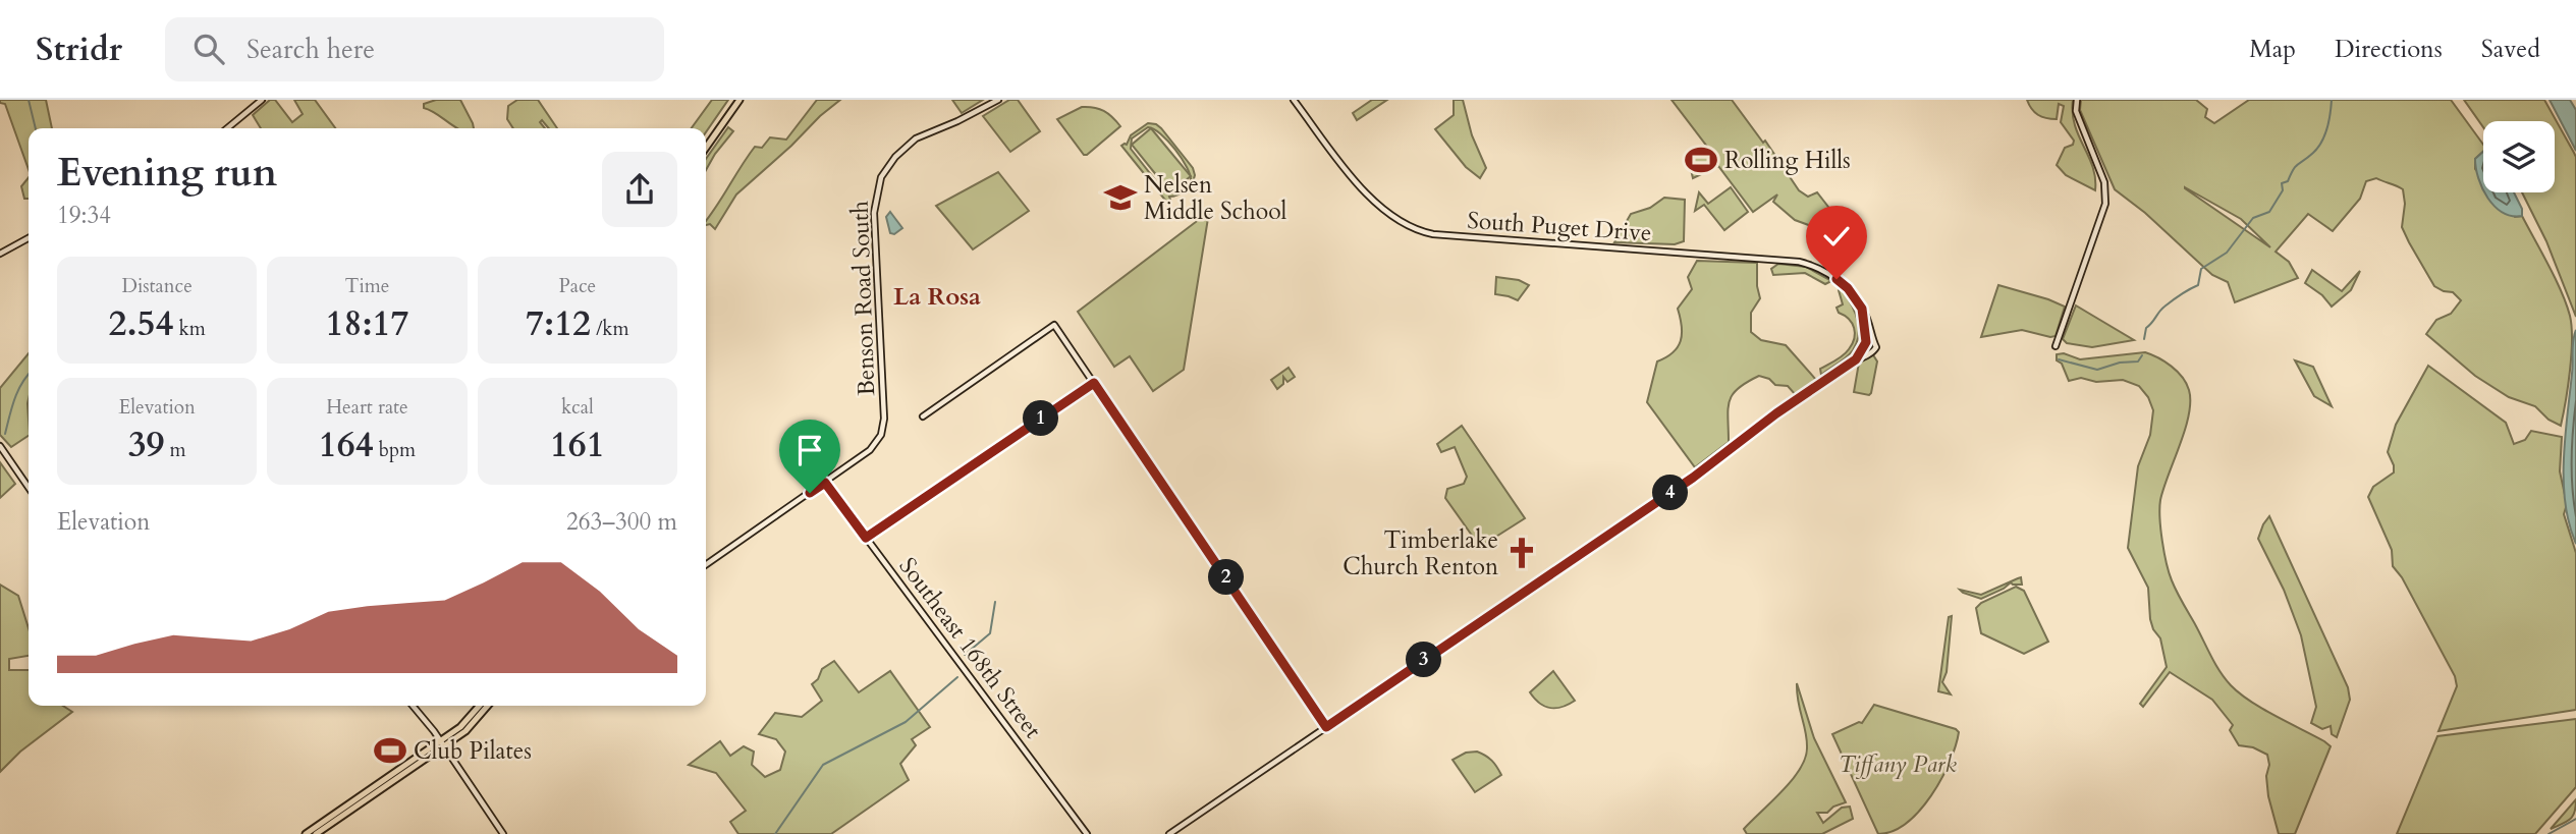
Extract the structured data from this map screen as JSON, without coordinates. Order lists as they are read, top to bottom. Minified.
{"streets":{"street":["South Puget Drive","Benson Road South","Southeast 168th Street"]},"crossings":[["Benson Road South","Southeast 168th Street"]],"districts":["La Rosa"],"parks":["Tiffany Park"],"places":{"sports":["Rolling Hills","Club Pilates"],"school or university":["Nelsen Middle School"],"church":["Timberlake Church Renton"]},"page":{"header":"Stridr","search":"Search here","nav":["Map","Directions","Saved"],"heading":["Evening run","19:34"],"stats":[["Distance","2.54 km"],["Time","18:17"],["Pace","7:12 /km"],["Elevation","39 m"],["Heart rate","164 bpm"],["kcal","161"]],"pins":["1","4","2","3"],"chart":["Elevation","263–300 m"]}}
